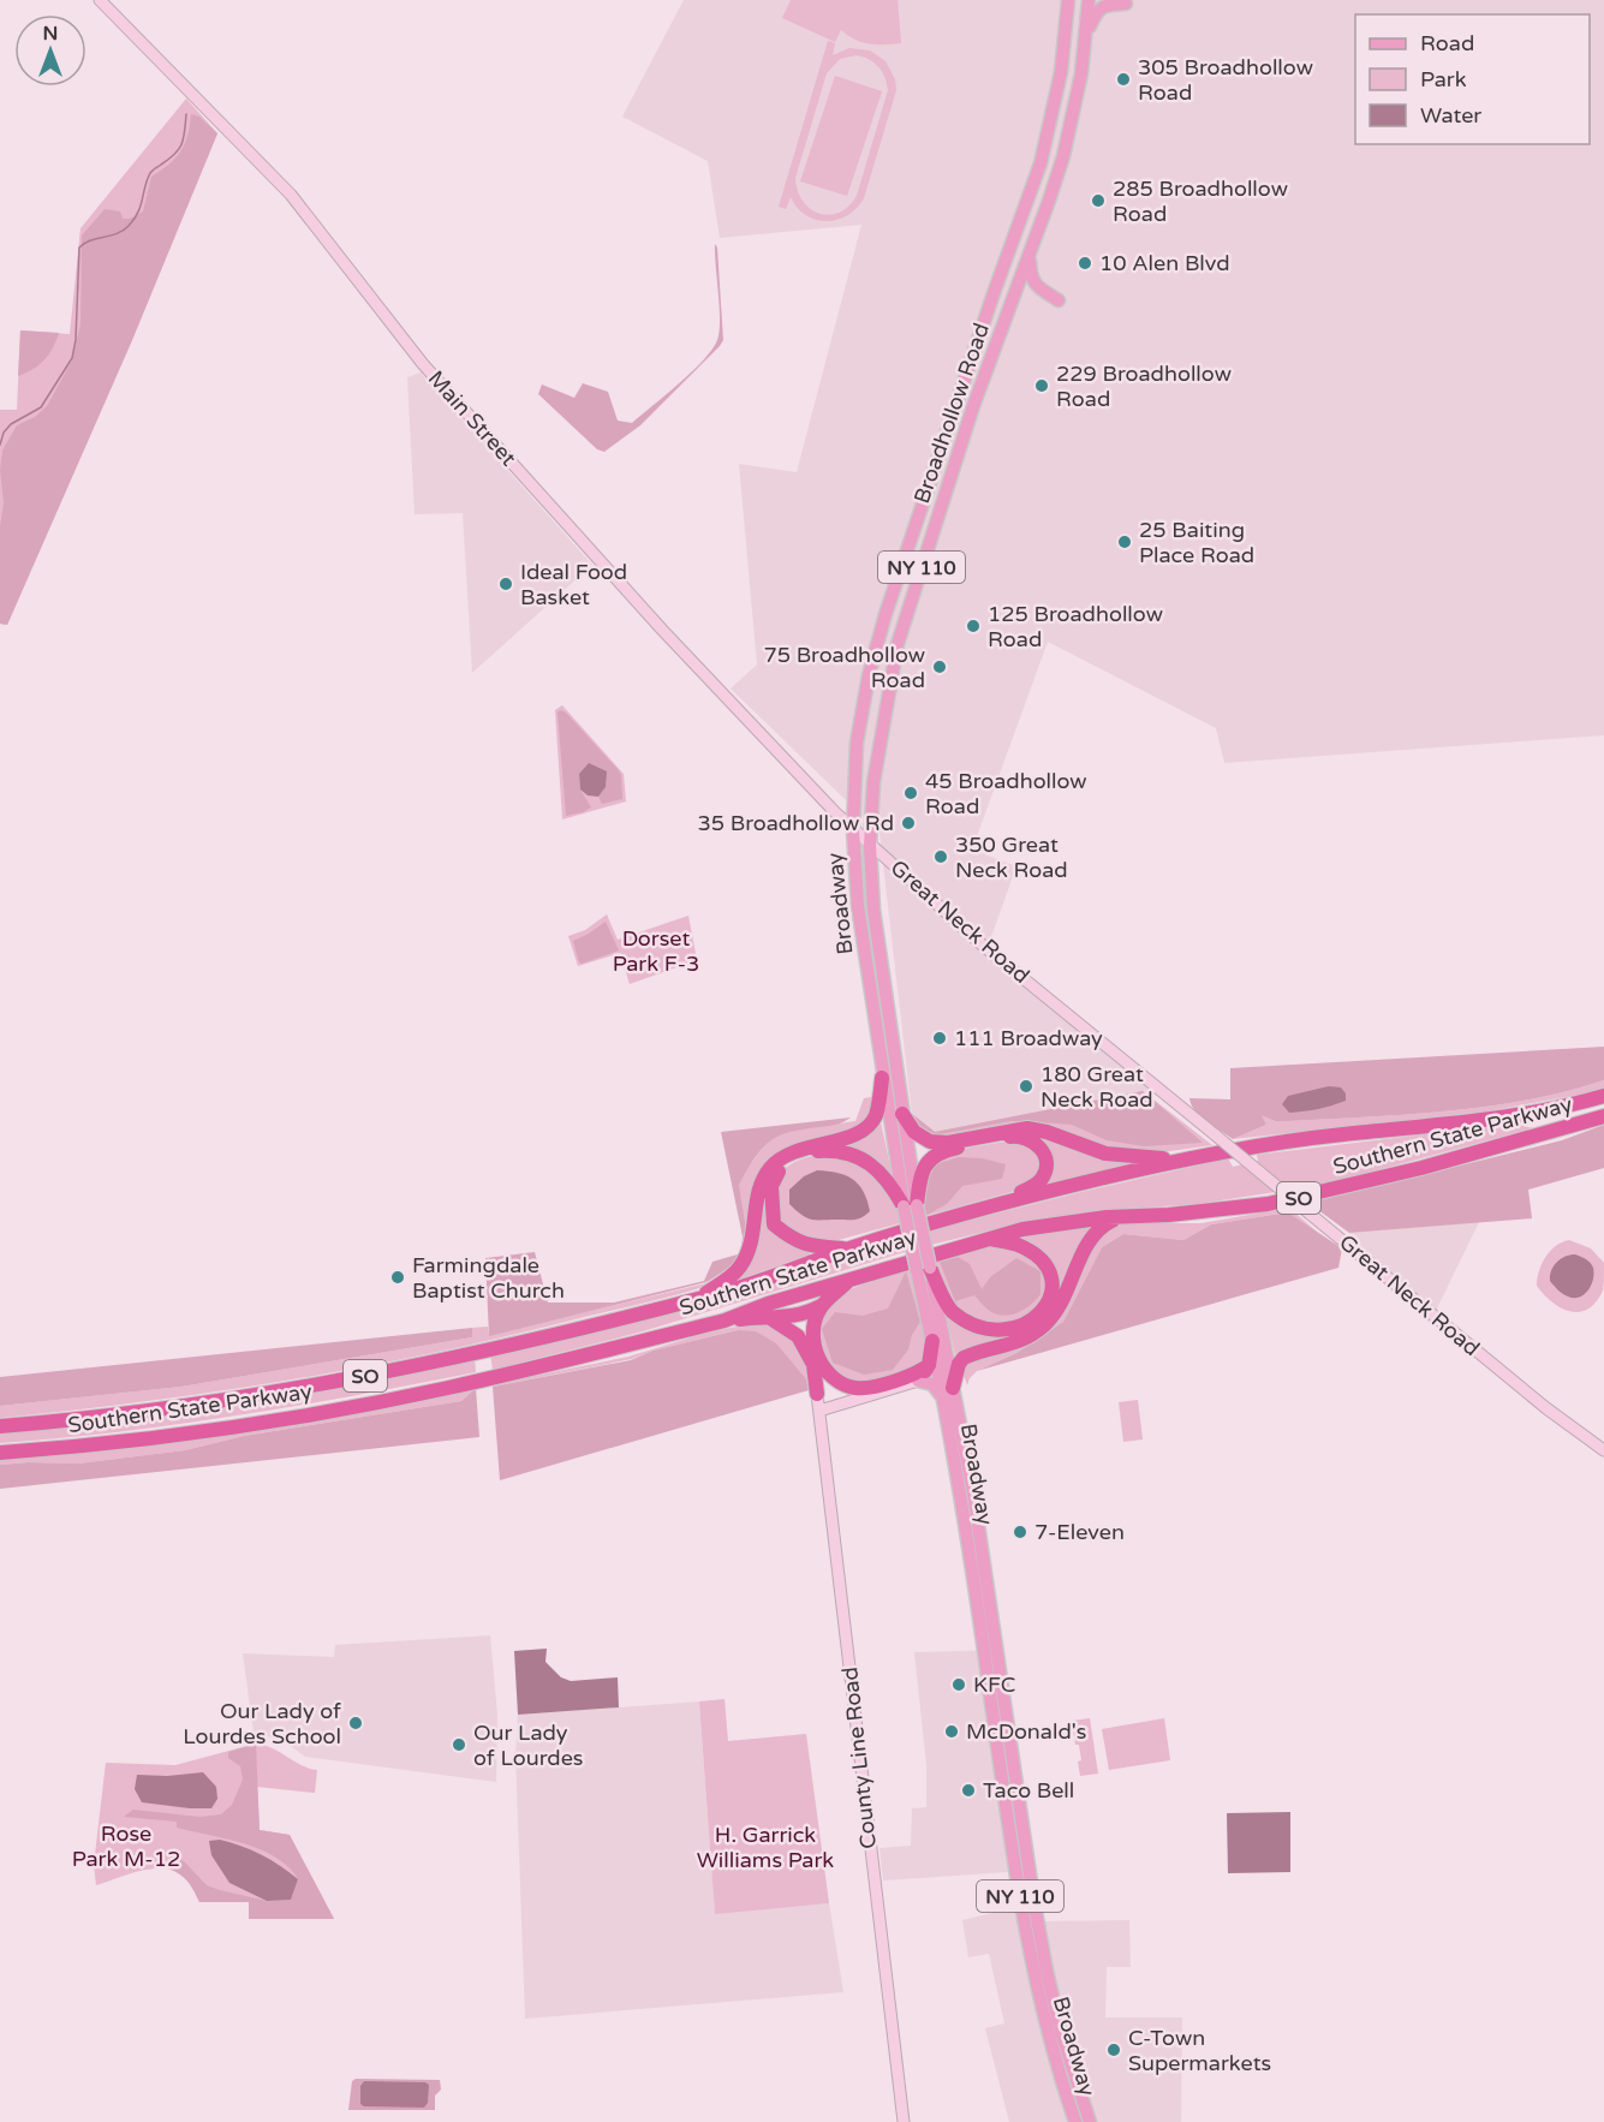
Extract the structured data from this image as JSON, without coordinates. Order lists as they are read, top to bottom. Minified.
{"streets":{"highway":["Southern State Parkway","SO"],"main road":["Broadhollow Road","Main Street","NY 110","Broadway","Great Neck Road","County Line Road"]},"crossings":[["Broadhollow Road","Main Street"],["Broadhollow Road","Broadway"],["Broadhollow Road","Great Neck Road"],["Main Street","Broadway"],["Main Street","Great Neck Road"],["Broadway","Great Neck Road"]],"parks":["Dorset Park F-3","Rose Park M-12","H. Garrick Williams Park"],"places":["305 Broadhollow Road","285 Broadhollow Road","10 Alen Blvd","229 Broadhollow Road","25 Baiting Place Road","Ideal Food Basket","125 Broadhollow Road","75 Broadhollow Road","45 Broadhollow Road","35 Broadhollow Rd","350 Great Neck Road","111 Broadway","180 Great Neck Road","Farmingdale Baptist Church","7-Eleven","KFC","Our Lady of Lourdes School","McDonald's","Our Lady of Lourdes","Taco Bell","C‑Town Supermarkets"],"legend":["Road","Park","Water"],"north":"top"}
